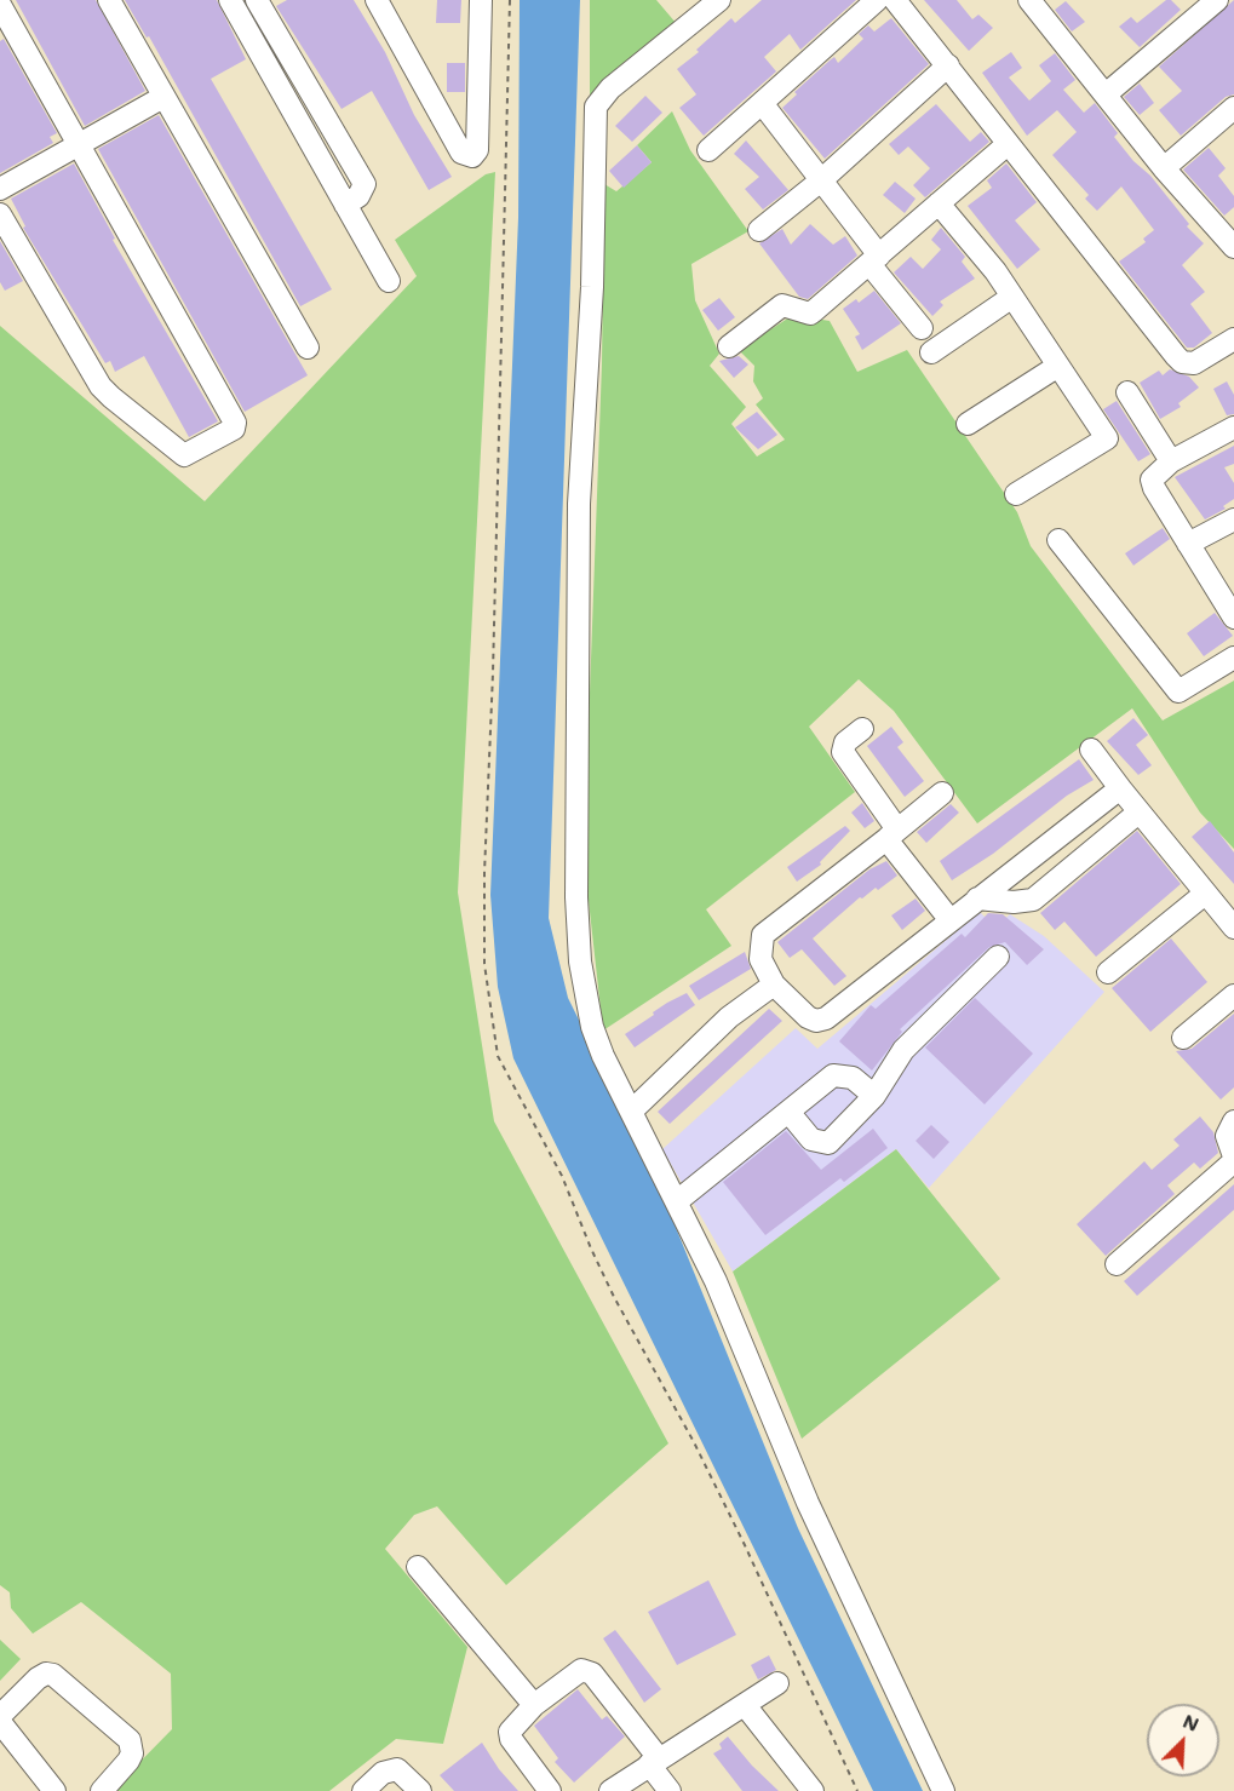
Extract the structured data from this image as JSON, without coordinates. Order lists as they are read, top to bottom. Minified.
{"north":"top right"}
